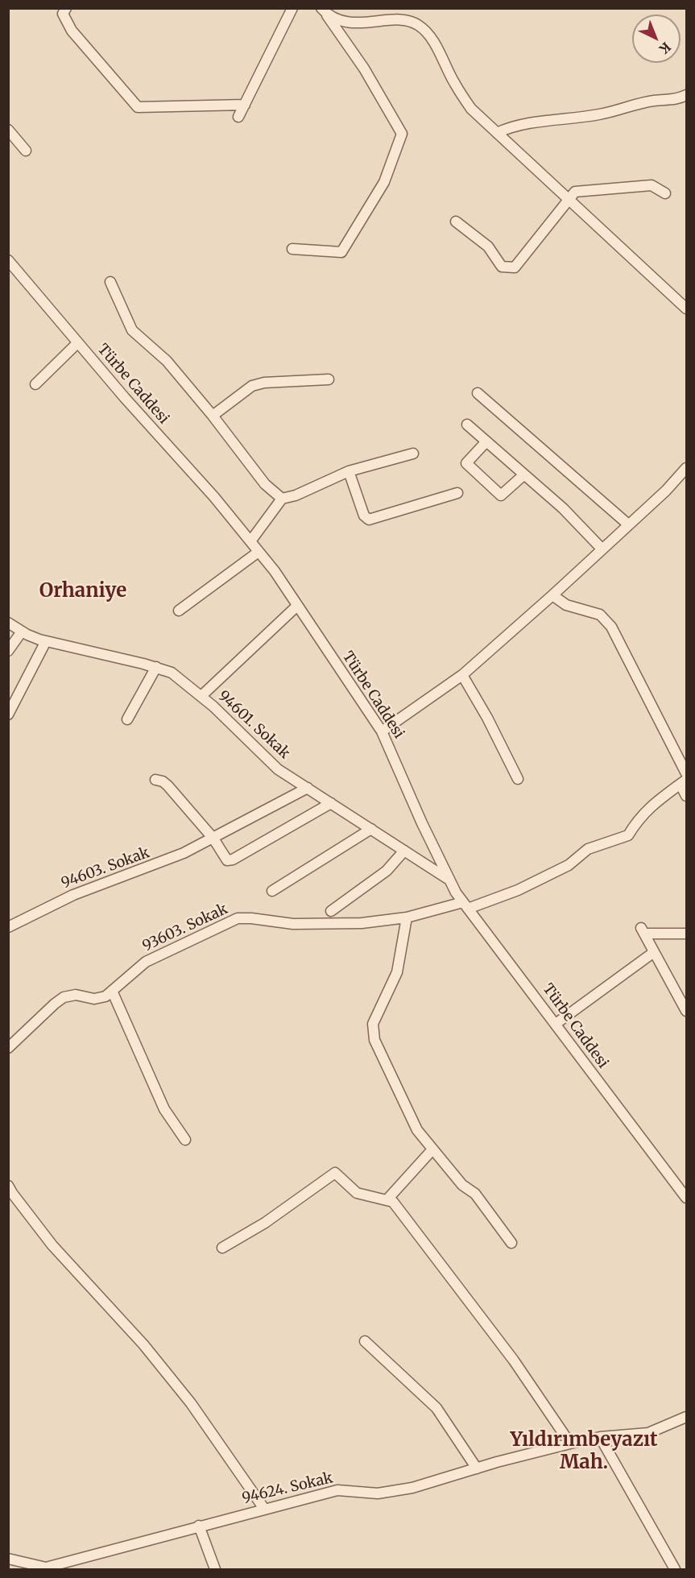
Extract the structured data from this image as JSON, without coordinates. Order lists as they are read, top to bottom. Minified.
{"streets":{"street":["Türbe Caddesi","94601. Sokak","94603. Sokak","93603. Sokak","94624. Sokak"]},"crossings":[["Türbe Caddesi","94601. Sokak"],["Türbe Caddesi","93603. Sokak"],["94601. Sokak","94603. Sokak"]],"districts":["Orhaniye","Yıldırımbeyazıt Mah."],"north":"bottom right"}
